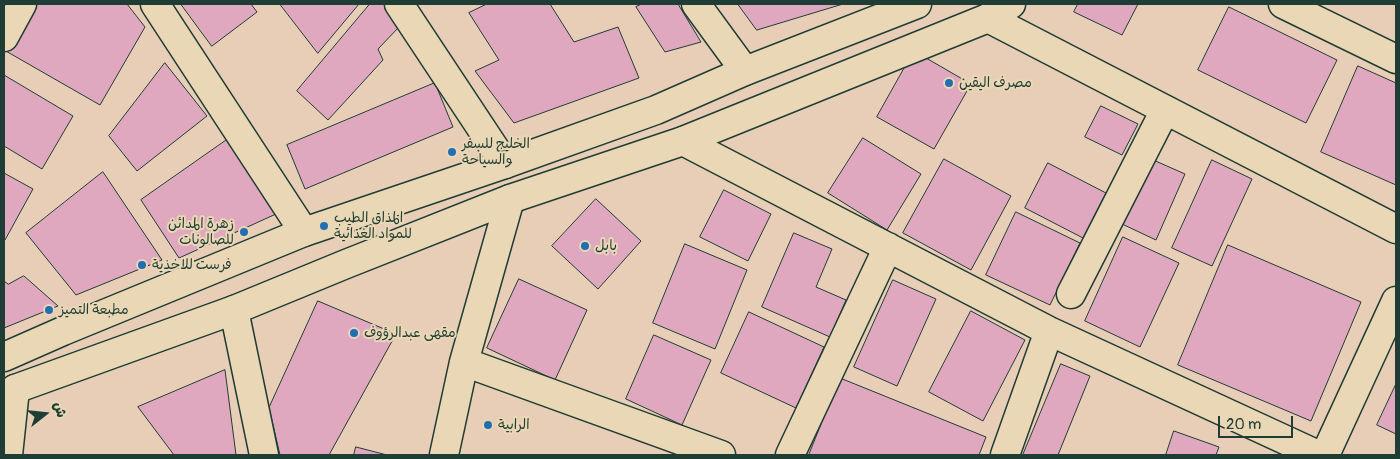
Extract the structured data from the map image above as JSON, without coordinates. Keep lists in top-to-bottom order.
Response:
{
  "places": [
    "مصرف اليقين",
    "الخليج للسفر والسياحة",
    "المذاق الطيب للمواد الغذائية",
    "زهرة المدائن للصالونات",
    "بابل",
    "فرست للاخذية",
    "مطبعة التميز",
    "مقهى عبدالرؤوف",
    "الرابية"
  ],
  "scale_bar": "20 m",
  "north": "right"
}
